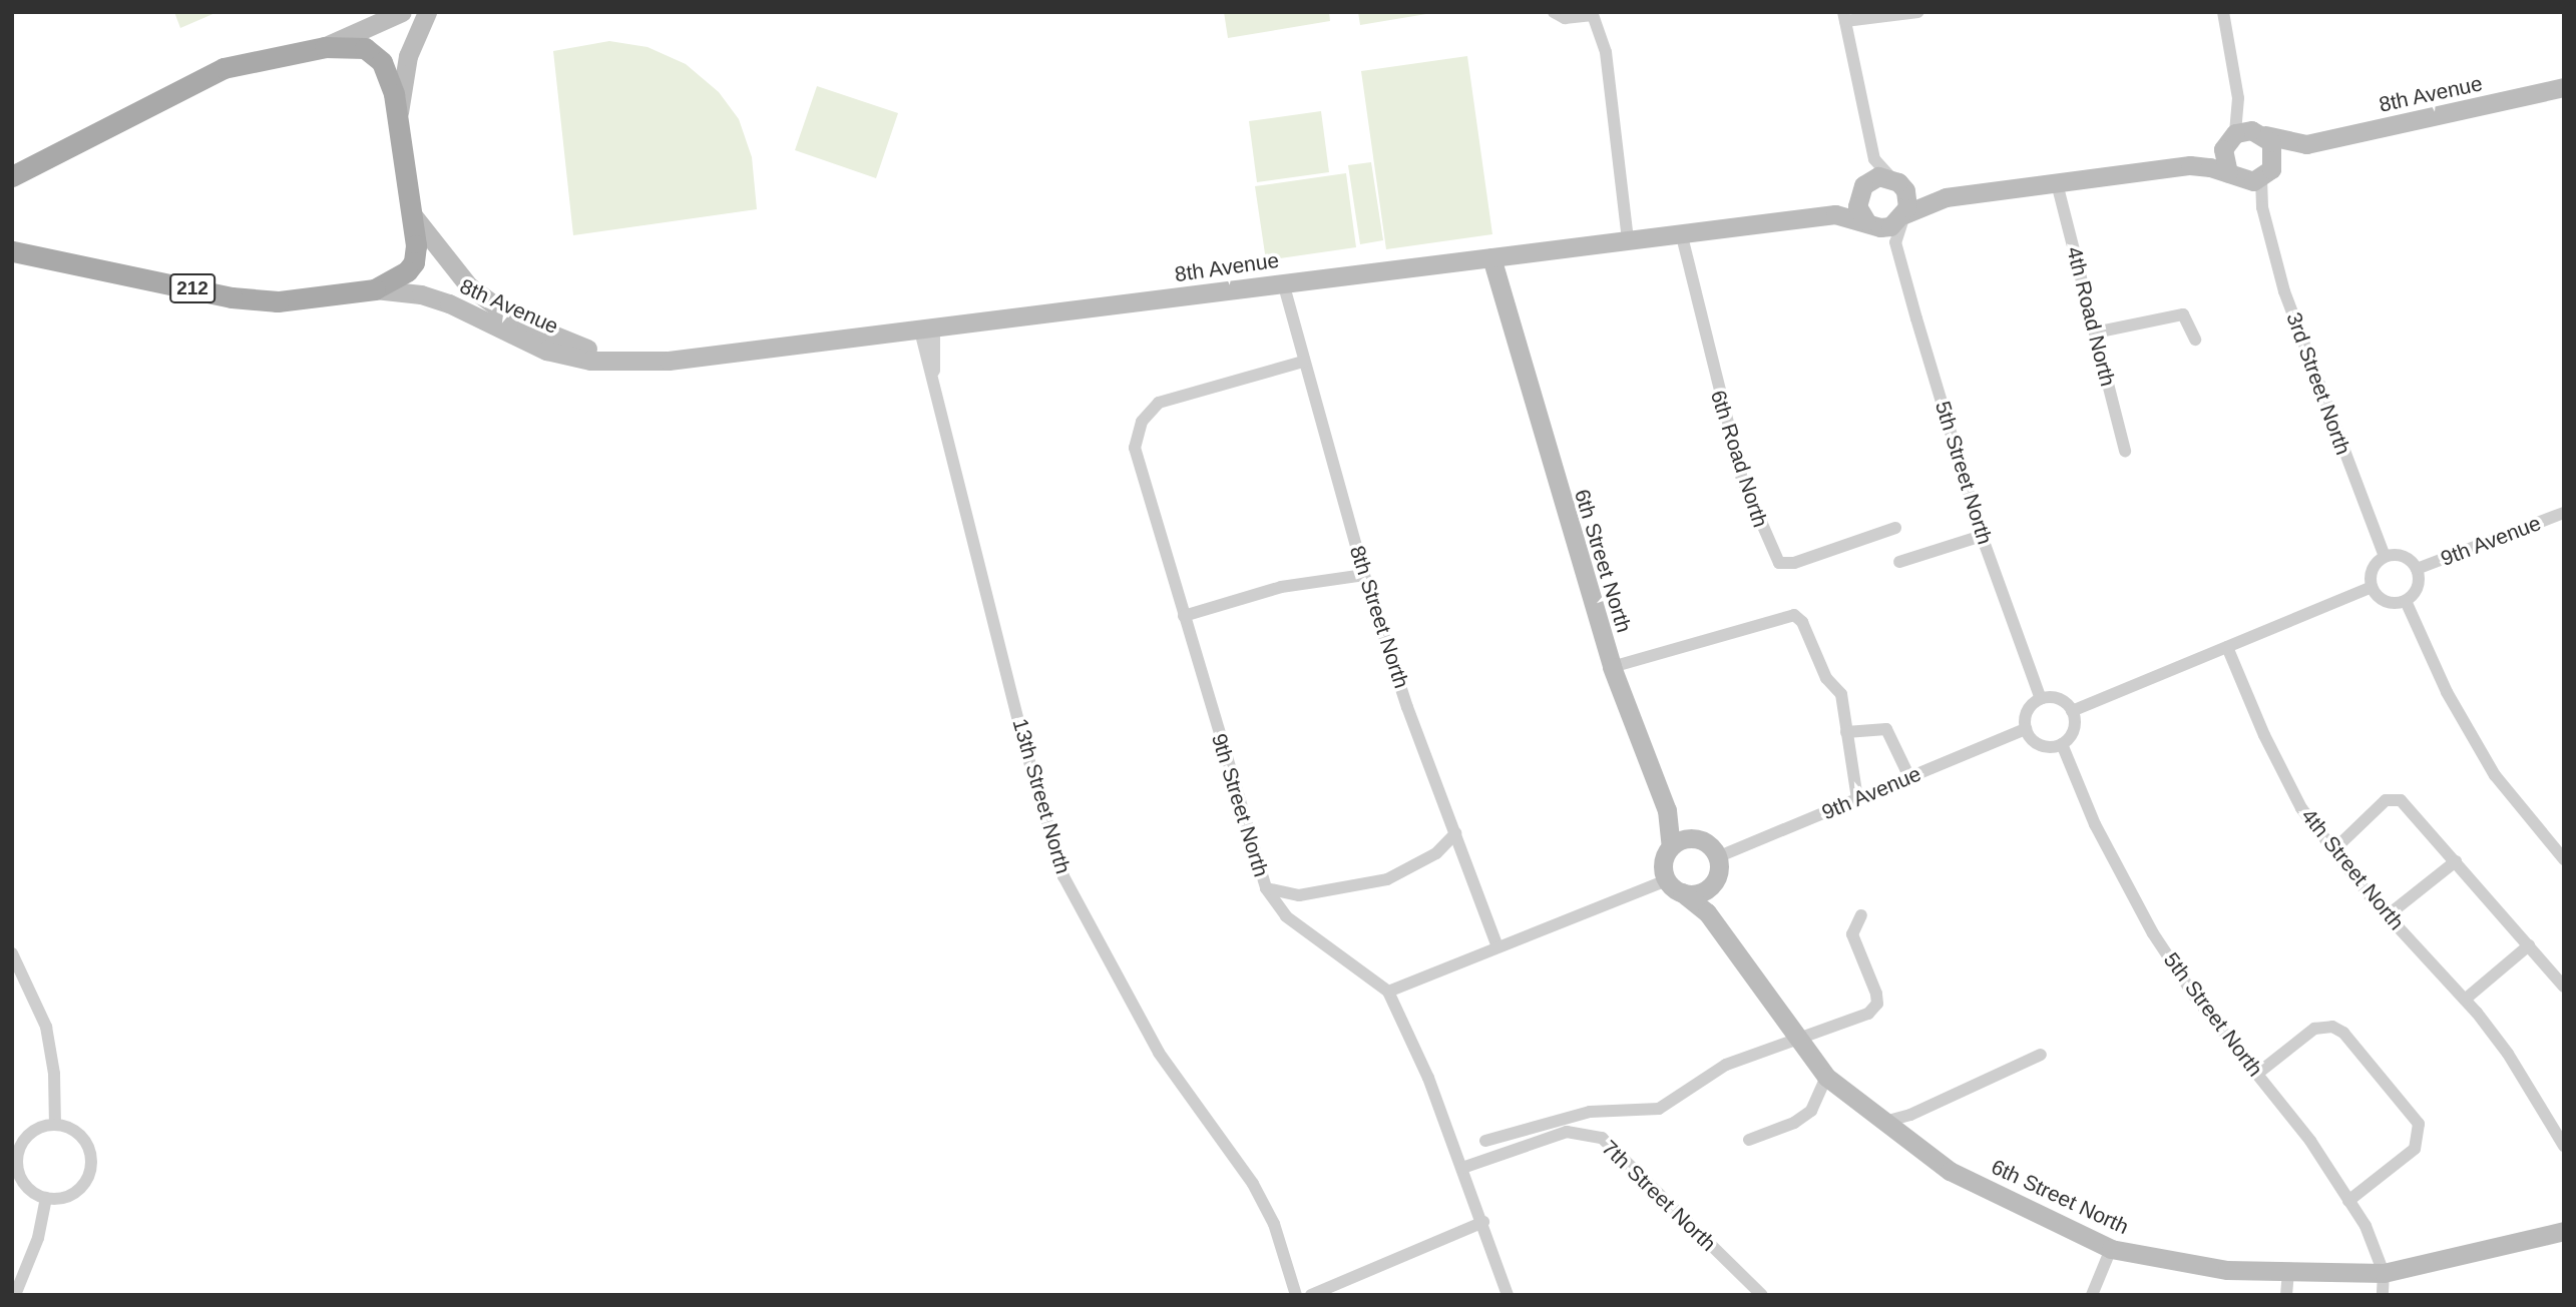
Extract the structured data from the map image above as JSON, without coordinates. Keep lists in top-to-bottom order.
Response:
{
  "streets": {
    "main road": ["8th Avenue", "212", "6th Street North"],
    "street": [
      "4th Road North",
      "3rd Street North",
      "6th Road North",
      "5th Street North",
      "9th Avenue",
      "8th Street North",
      "13th Street North",
      "9th Street North",
      "4th Street North",
      "7th Street North"
    ]
  },
  "crossings": [
    ["8th Avenue", "212"],
    ["8th Avenue", "3rd Street North"],
    ["8th Avenue", "6th Road North"],
    ["8th Avenue", "6th Street North"],
    ["8th Avenue", "8th Street North"],
    ["8th Avenue", "13th Street North"],
    ["3rd Street North", "9th Avenue"],
    ["5th Street North", "9th Avenue"],
    ["5th Street North", "6th Street North"],
    ["9th Avenue", "6th Street North"],
    ["8th Street North", "9th Street North"],
    ["9th Street North", "7th Street North"]
  ]
}
